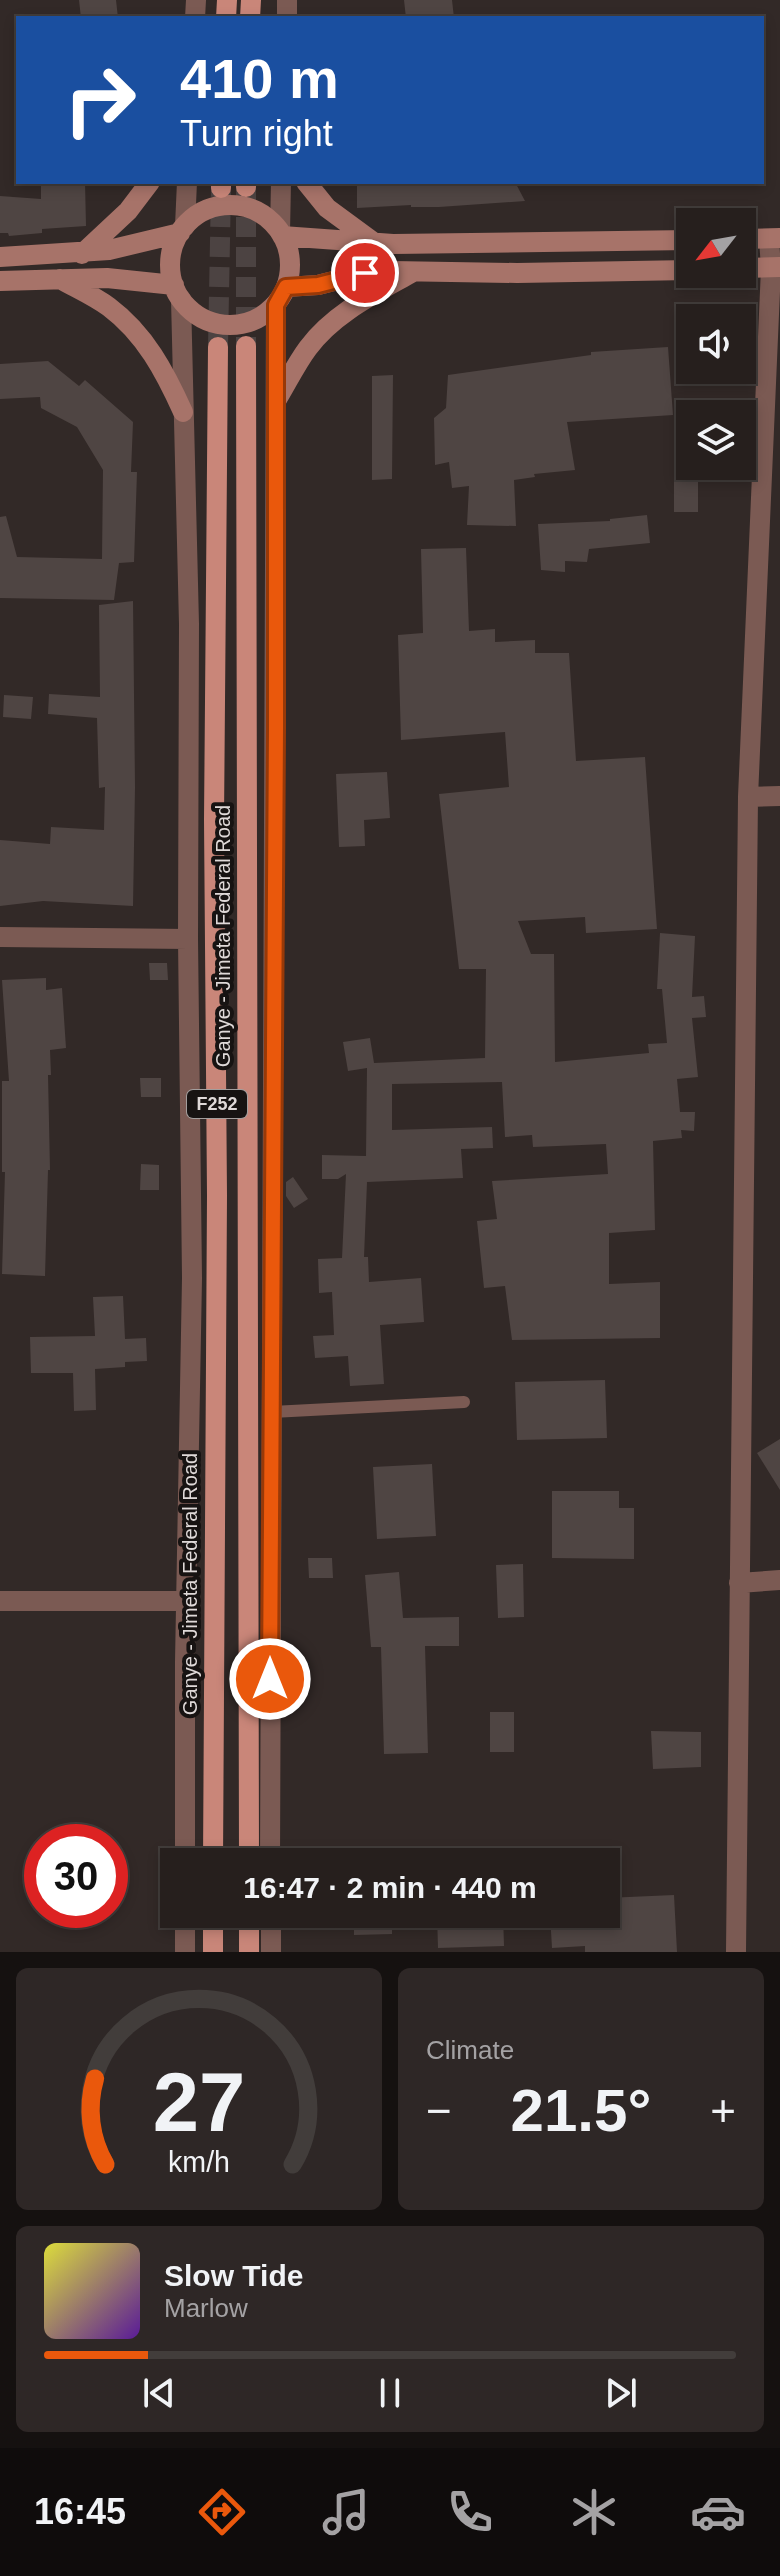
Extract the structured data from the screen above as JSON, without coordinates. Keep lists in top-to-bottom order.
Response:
{
  "streets": {
    "main road": ["Ganye - Jimeta Federal Road", "F252"]
  },
  "north": "bottom left",
  "page": {
    "turn": ["410 m", "Turn right"],
    "limit": "30",
    "trip": "16:47 · 2 min · 440 m",
    "tile": "Climate",
    "heat": ["−", "21.5°", "+"],
    "song": ["Slow Tide", "Marlow"],
    "tabs": "16:45",
    "gauge": ["27", "km/h"]
  }
}
